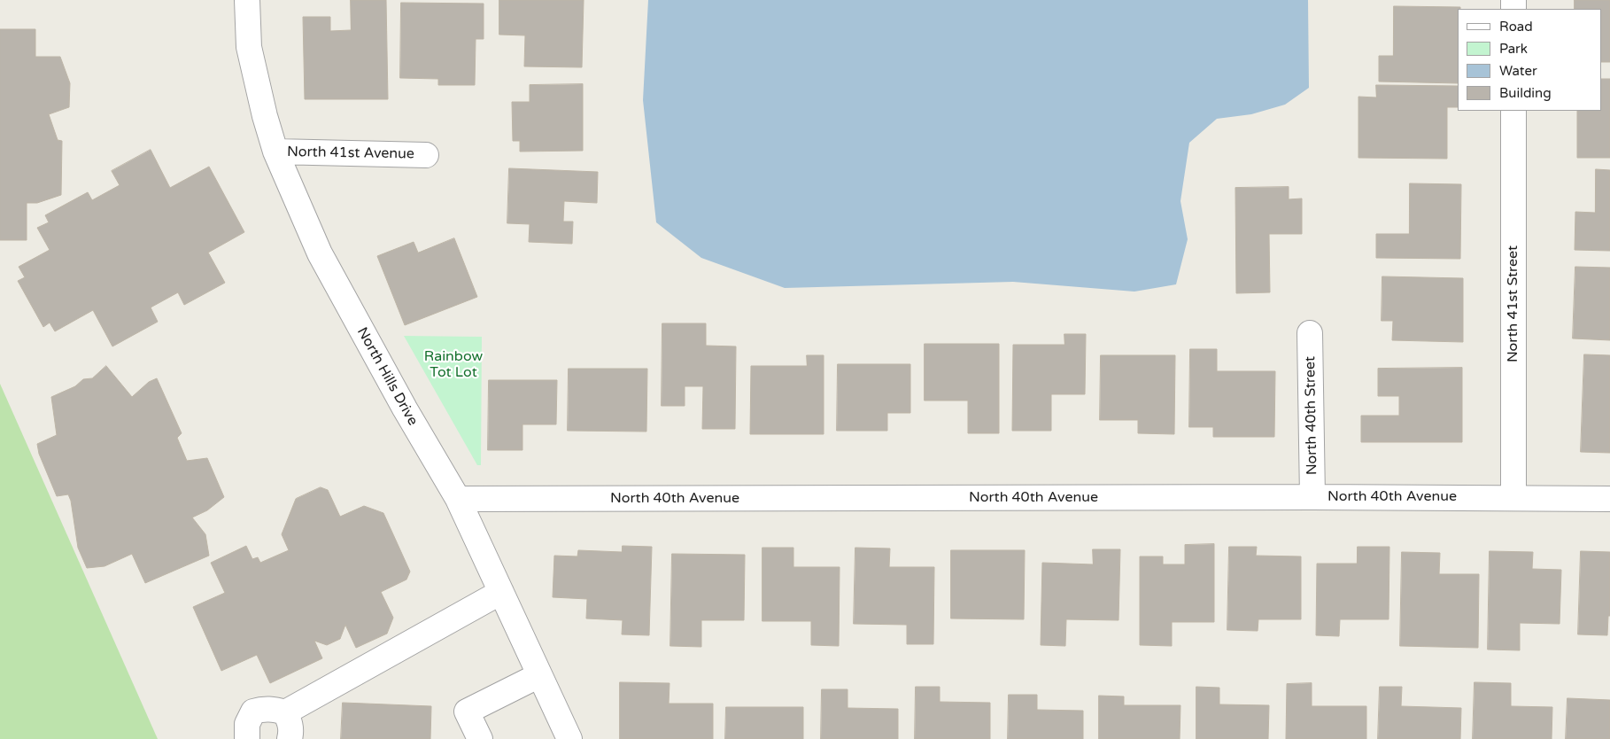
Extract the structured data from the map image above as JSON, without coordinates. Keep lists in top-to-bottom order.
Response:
{
  "streets": {
    "street": [
      "North 41st Avenue",
      "North 41st Street",
      "North Hills Drive",
      "North 40th Street",
      "North 40th Avenue"
    ]
  },
  "crossings": [
    ["North 41st Avenue", "North Hills Drive"],
    ["North 41st Street", "North 40th Avenue"],
    ["North Hills Drive", "North 40th Avenue"],
    ["North 40th Street", "North 40th Avenue"]
  ],
  "parks": ["Rainbow Tot Lot"],
  "legend": [
    "Road",
    "Park",
    "Water",
    "Building"
  ]
}
